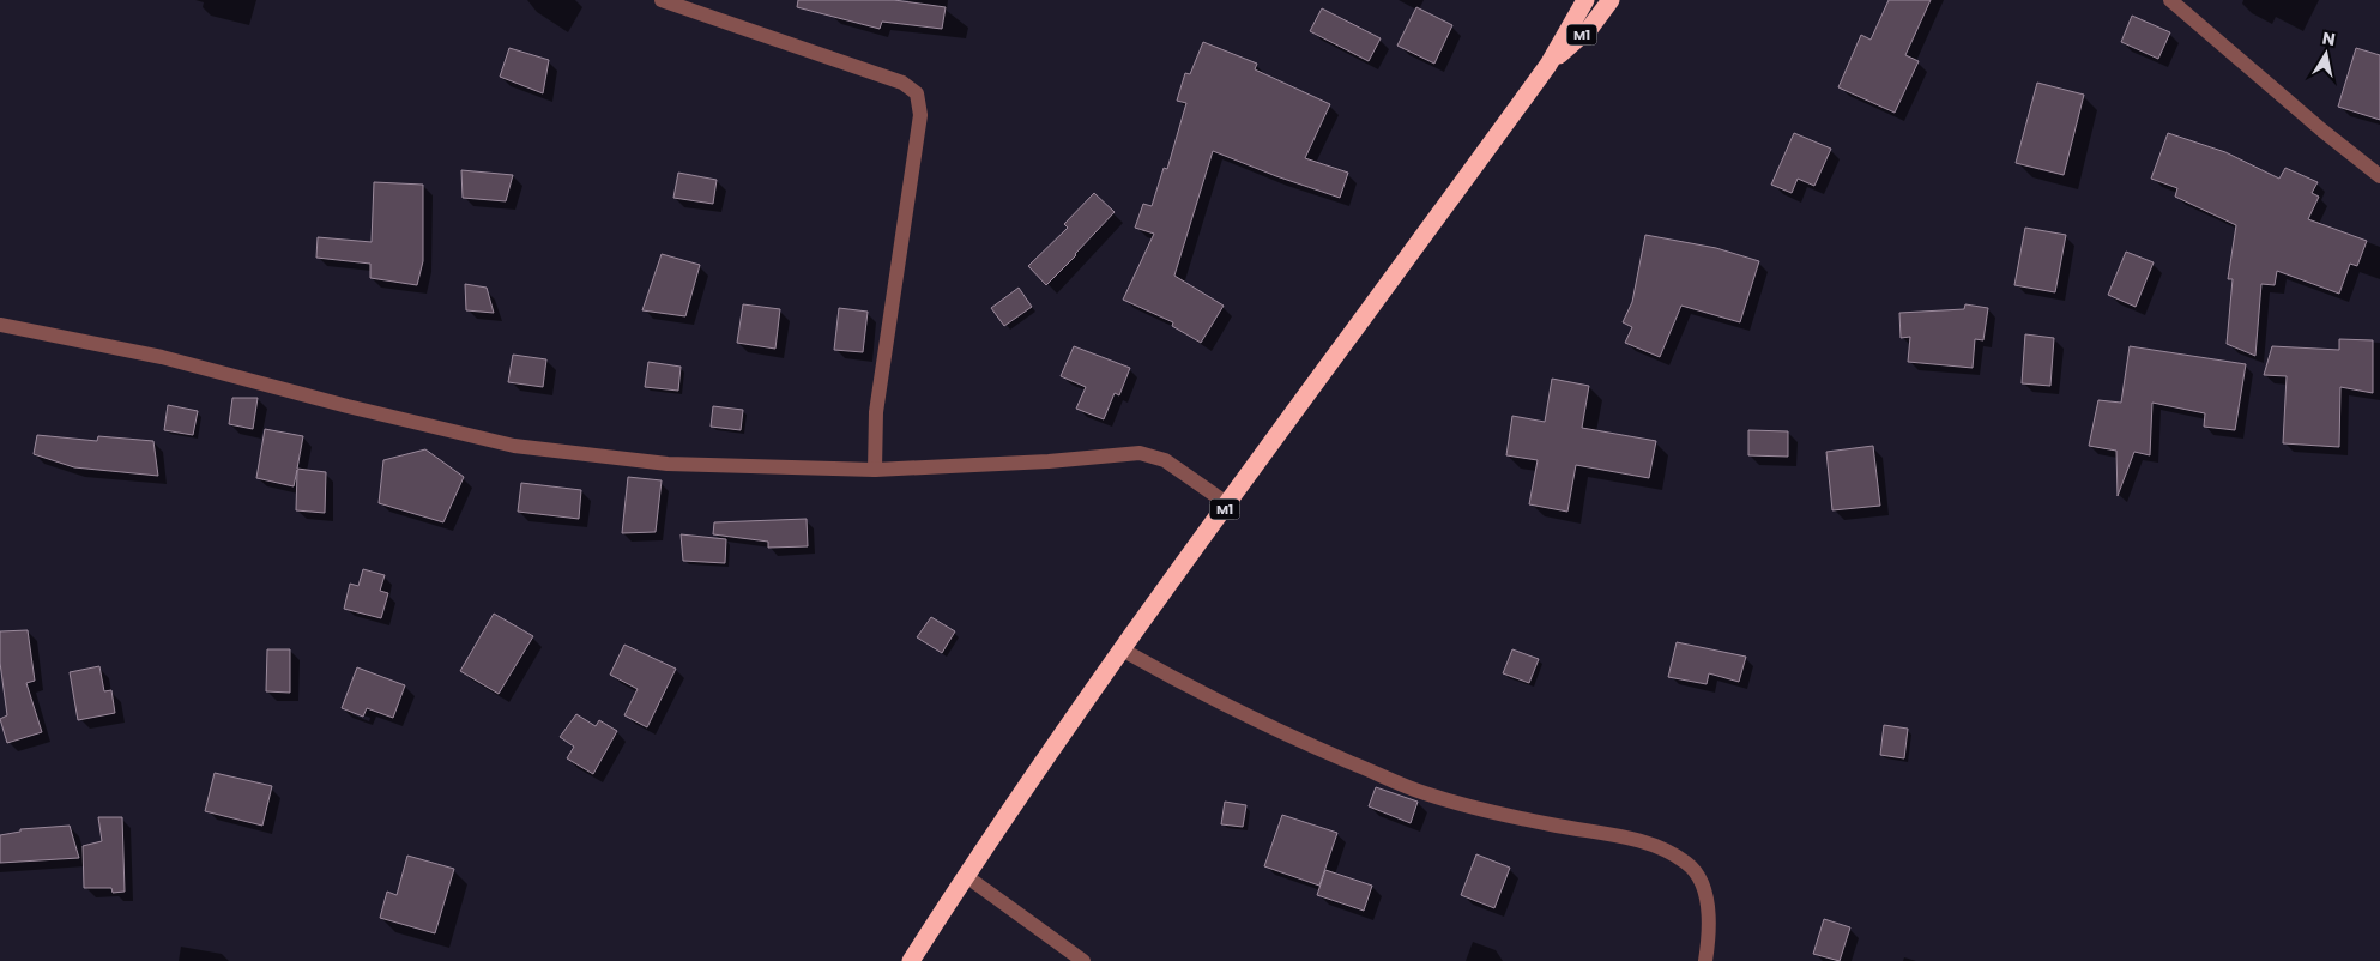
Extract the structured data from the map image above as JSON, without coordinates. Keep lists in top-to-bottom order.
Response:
{
  "streets": {
    "highway": ["M1"]
  },
  "north": "top"
}
